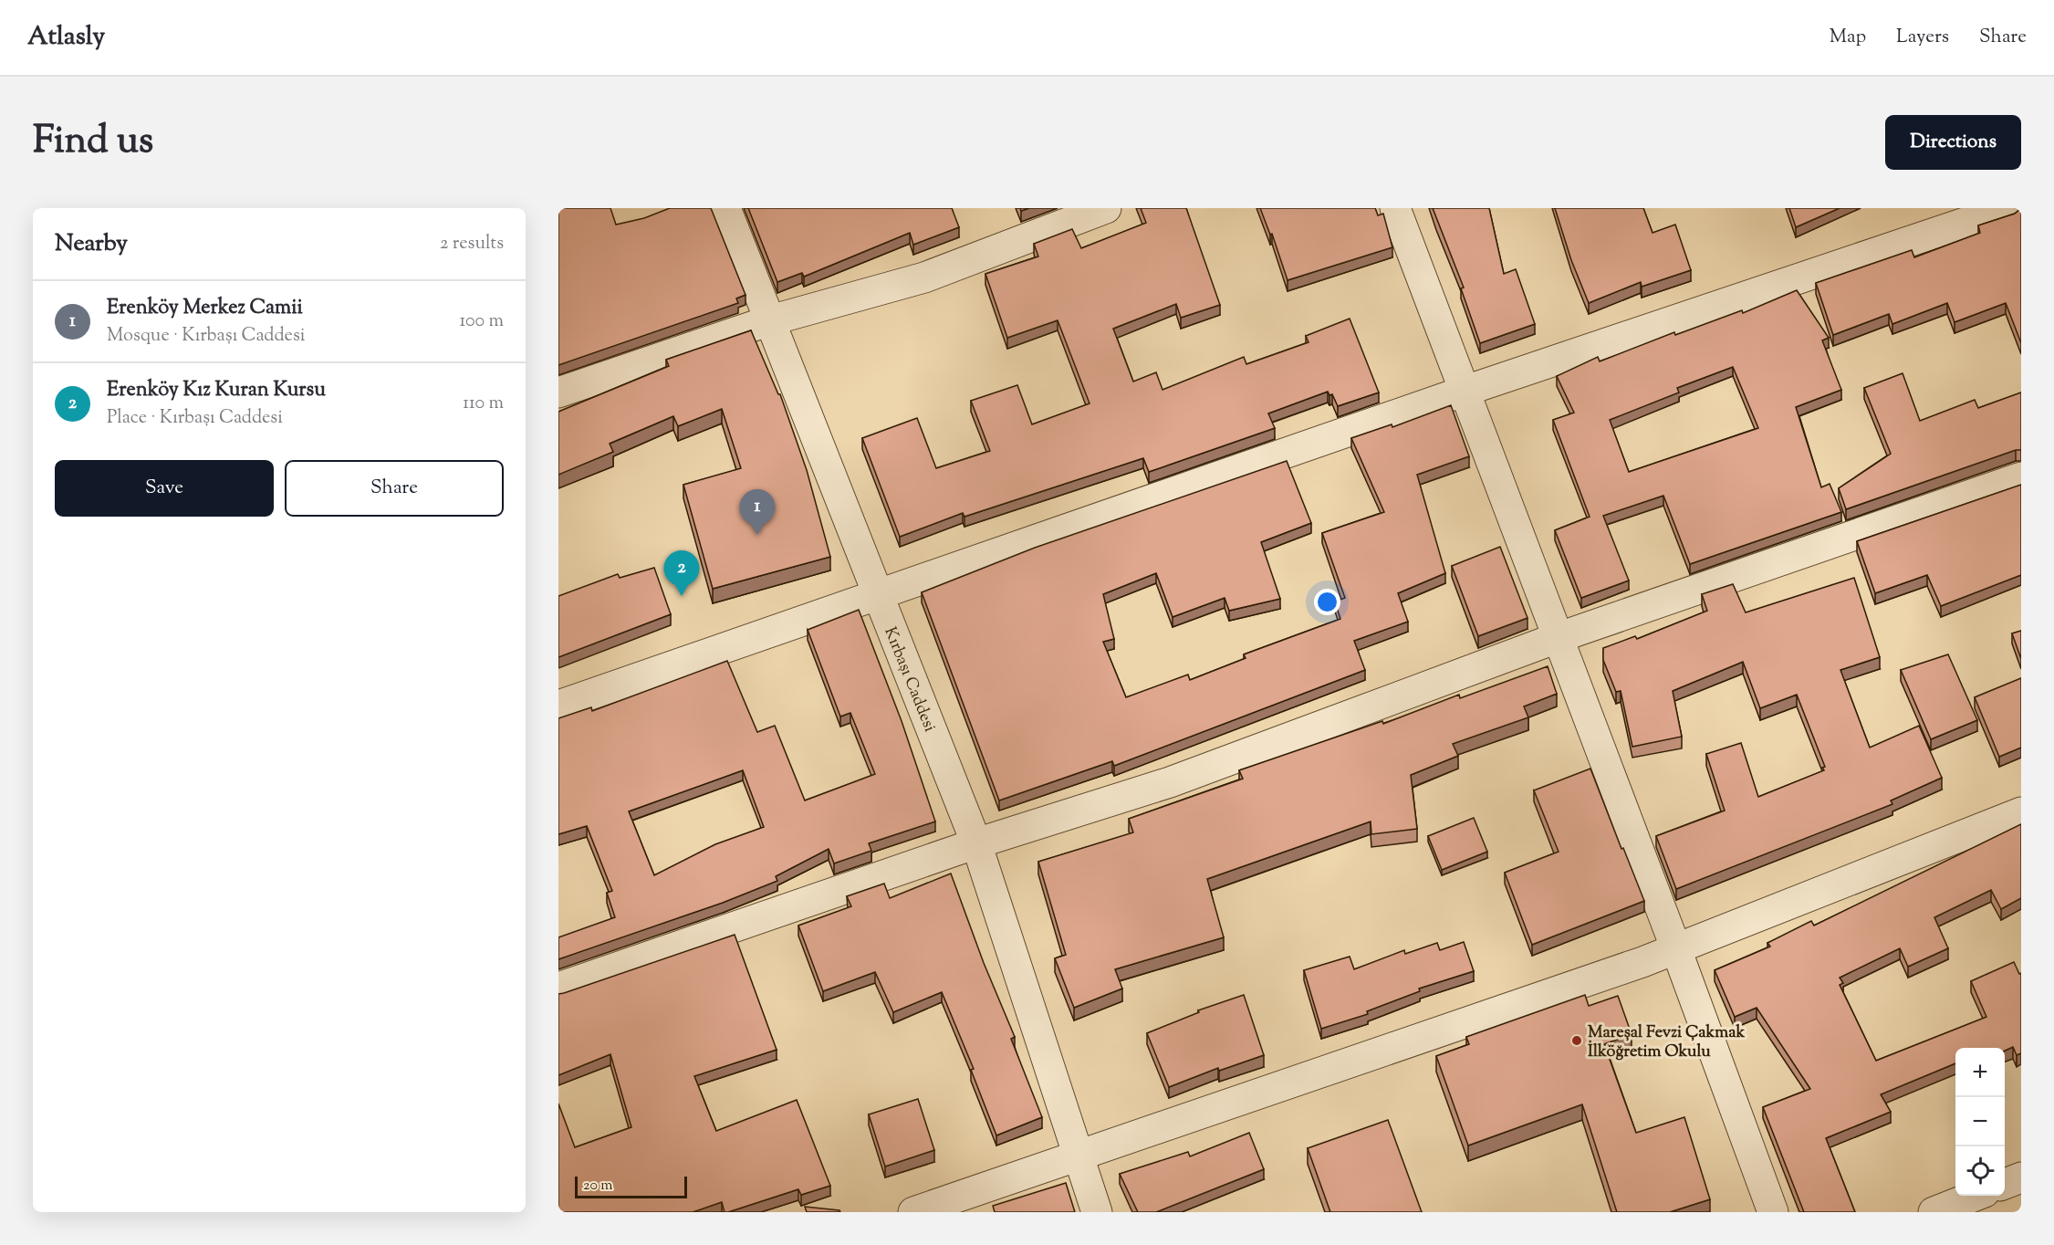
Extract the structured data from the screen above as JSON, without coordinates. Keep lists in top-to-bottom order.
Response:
{
  "streets": {
    "street": ["Kırbaşı Caddesi"]
  },
  "places": ["Mareşal Fevzi Çakmak İlköğretim Okulu"],
  "scale_bar": "20 m",
  "page": {
    "header": "Atlasly",
    "nav": ["Map", "Layers", "Share"],
    "title": "Find us",
    "buttons": [
      "Directions",
      ["Save", "Share"]
    ],
    "heading": ["Nearby", "2 results"],
    "list": [
      {
        "mark": "1",
        "name": "Erenköy Merkez Camii",
        "note": "Mosque · Kırbaşı Caddesi",
        "value": "100 m"
      },
      {
        "mark": "2",
        "name": "Erenköy Kız Kuran Kursu",
        "note": "Place · Kırbaşı Caddesi",
        "value": "110 m"
      }
    ],
    "pins": ["1", "2"],
    "map_buttons": ["+", "−"],
    "scale": "20 m"
  }
}
